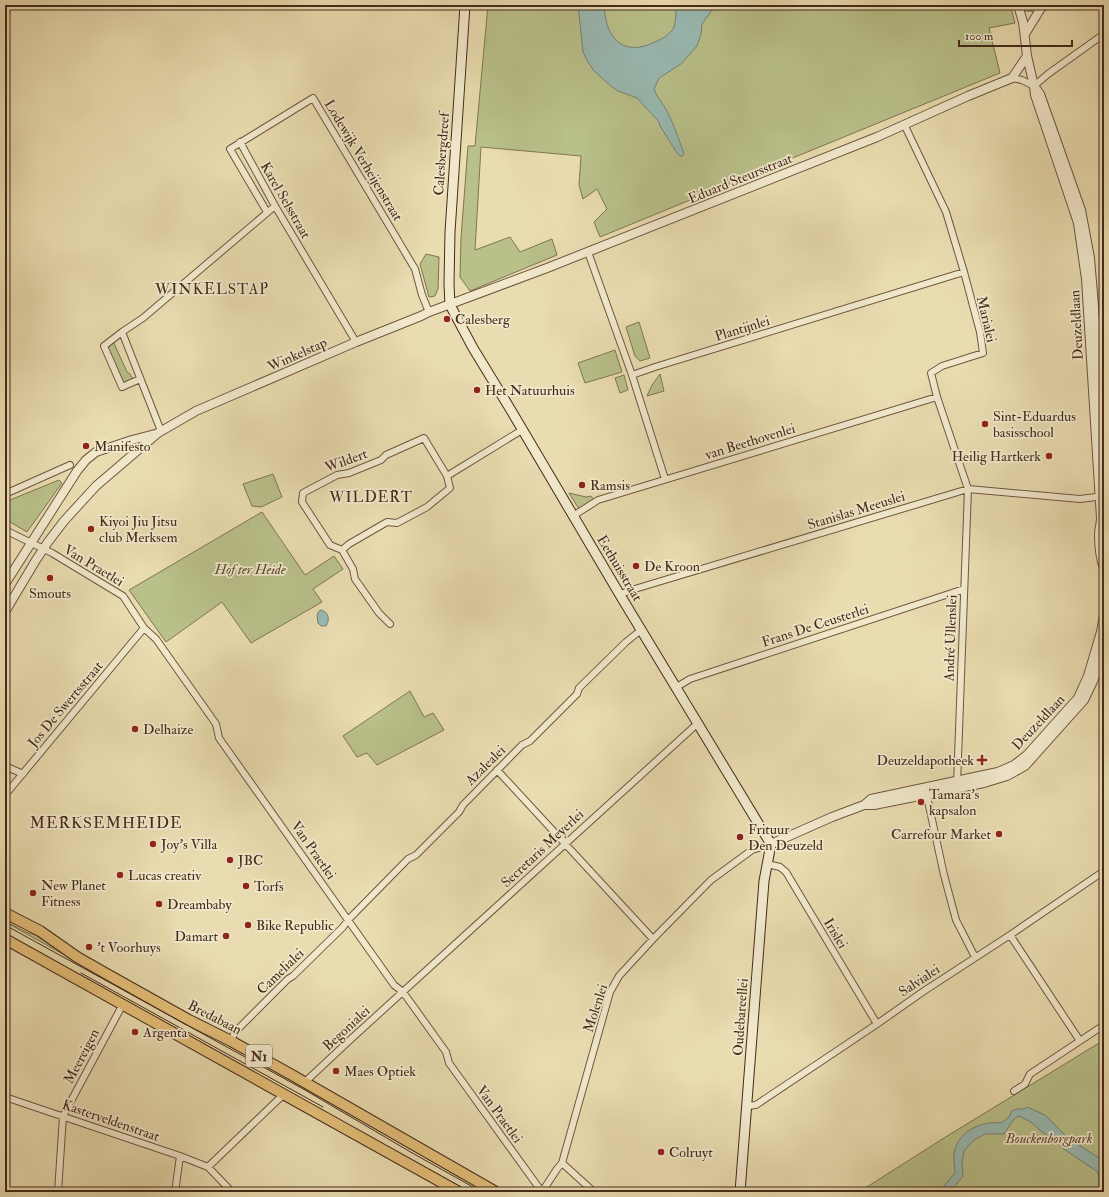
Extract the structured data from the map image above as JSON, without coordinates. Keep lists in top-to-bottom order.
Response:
{
  "streets": {
    "main road": [
      "Calesbergdreef",
      "Eethuisstraat",
      "Bredabaan",
      "Oudebareellei",
      "N1"
    ],
    "street": [
      "Lodewijk Verheijenstraat",
      "Eduard Steursstraat",
      "Karel Selsstraat",
      "Marialei",
      "Deuzeldlaan",
      "Plantijnlei",
      "Winkelstap",
      "van Beethovenlei",
      "Wildert",
      "Stanislas Meeuslei",
      "Van Praetlei",
      "Frans De Ceusterlei",
      "André Ullenslei",
      "Jos De Swertsstraat",
      "Azalealei",
      "Secretaris Meyerlei",
      "Irislei",
      "Camelialei",
      "Salvialei",
      "Molenlei",
      "Begonialei",
      "Meereigen",
      "Kasterveldenstraat"
    ]
  },
  "crossings": [
    ["Calesbergdreef", "Eduard Steursstraat"],
    ["Calesbergdreef", "Winkelstap"],
    ["Calesbergdreef", "Eethuisstraat"],
    ["Lodewijk Verheijenstraat", "Karel Selsstraat"],
    ["Lodewijk Verheijenstraat", "Winkelstap"],
    ["Eduard Steursstraat", "Marialei"],
    ["Eduard Steursstraat", "Winkelstap"],
    ["Eduard Steursstraat", "Eethuisstraat"],
    ["Karel Selsstraat", "Winkelstap"],
    ["Marialei", "Plantijnlei"],
    ["Marialei", "van Beethovenlei"],
    ["Marialei", "Stanislas Meeuslei"],
    ["Marialei", "André Ullenslei"],
    ["Deuzeldlaan", "Stanislas Meeuslei"],
    ["Deuzeldlaan", "Eethuisstraat"],
    ["Deuzeldlaan", "André Ullenslei"],
    ["Deuzeldlaan", "Molenlei"],
    ["Deuzeldlaan", "Oudebareellei"],
    ["Winkelstap", "Van Praetlei"],
    ["Winkelstap", "Eethuisstraat"],
    ["van Beethovenlei", "Eethuisstraat"],
    ["Stanislas Meeuslei", "Eethuisstraat"],
    ["Stanislas Meeuslei", "André Ullenslei"],
    ["Van Praetlei", "Jos De Swertsstraat"],
    ["Van Praetlei", "Azalealei"],
    ["Van Praetlei", "Secretaris Meyerlei"],
    ["Van Praetlei", "Camelialei"],
    ["Van Praetlei", "Molenlei"],
    ["Van Praetlei", "Begonialei"],
    ["Eethuisstraat", "Frans De Ceusterlei"],
    ["Eethuisstraat", "Azalealei"],
    ["Eethuisstraat", "Secretaris Meyerlei"],
    ["Eethuisstraat", "Molenlei"],
    ["Eethuisstraat", "Oudebareellei"],
    ["Frans De Ceusterlei", "André Ullenslei"],
    ["Azalealei", "Camelialei"],
    ["Secretaris Meyerlei", "Begonialei"],
    ["Irislei", "Salvialei"],
    ["Irislei", "Oudebareellei"],
    ["Camelialei", "Bredabaan"],
    ["Salvialei", "Oudebareellei"],
    ["Molenlei", "Oudebareellei"],
    ["Bredabaan", "Begonialei"],
    ["Meereigen", "N1"],
    ["Meereigen", "Kasterveldenstraat"]
  ],
  "districts": ["WINKELSTAP", "WILDERT", "MERKSEMHEIDE"],
  "parks": ["Hof ter Heide", "Bouckenborgpark"],
  "places": {
    "other": [
      "Calesberg",
      "Het Natuurhuis",
      "Sint-Eduardus basisschool",
      "Manifesto",
      "Heilig Hartkerk",
      "Ramsis",
      "Kiyoi Jiu Jitsu club Merksem",
      "De Kroon",
      "Smouts",
      "Delhaize",
      "Tamara's kapsalon",
      "Carrefour Market",
      "Frituur Den Deuzeld",
      "Joy's Villa",
      "JBC",
      "Lucas creativ",
      "Torfs",
      "New Planet Fitness",
      "Dreambaby",
      "Bike Republic",
      "Damart",
      "'t Voorhuys",
      "Argenta",
      "Maes Optiek",
      "Colruyt"
    ],
    "health": ["Deuzeldapotheek"]
  },
  "scale_bar": "100 m"
}
